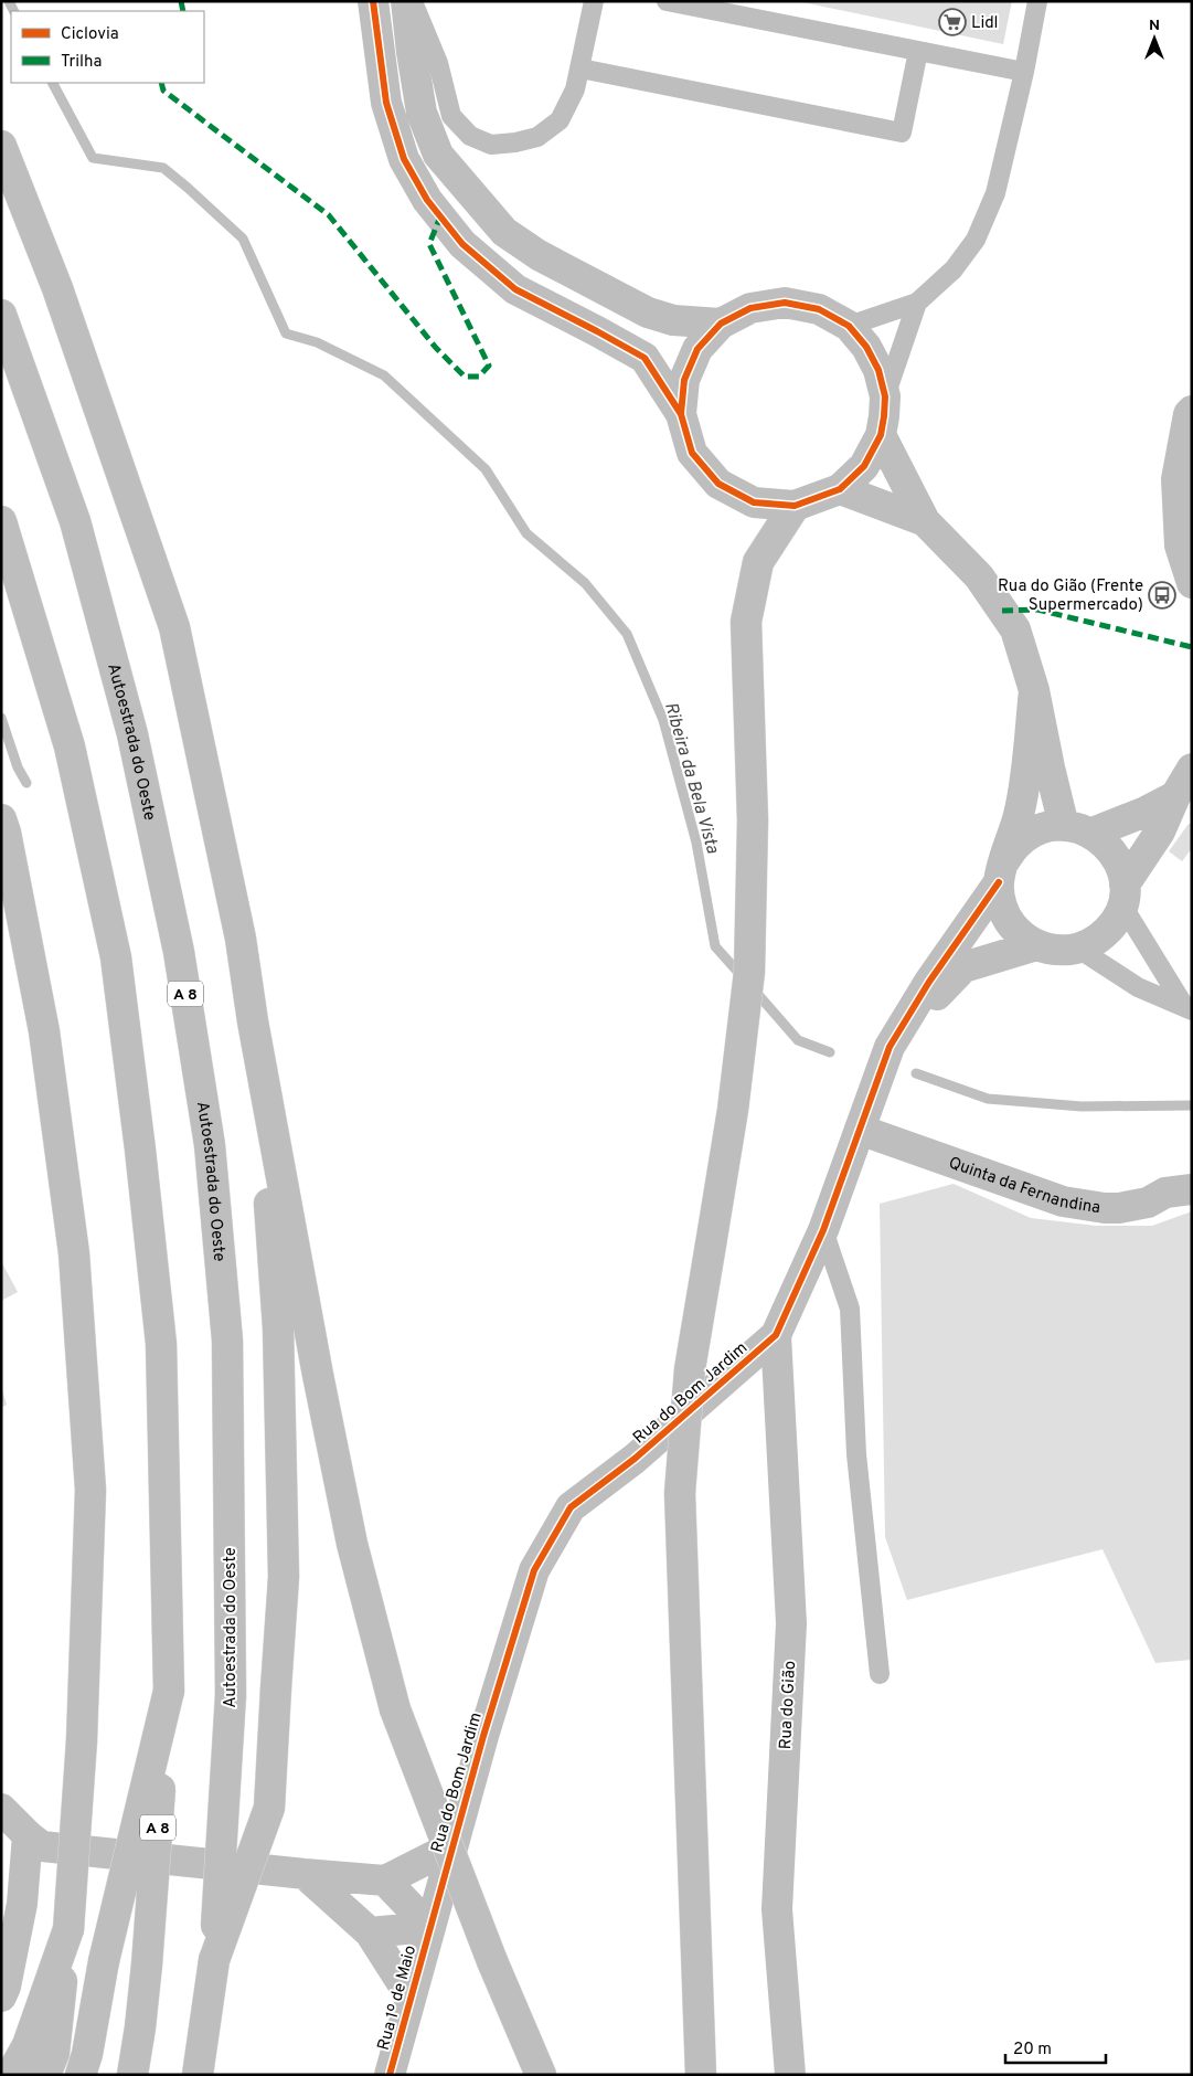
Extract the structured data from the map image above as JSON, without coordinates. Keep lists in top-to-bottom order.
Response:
{
  "streets": {
    "main road": [
      "Autoestrada do Oeste",
      "A 8",
      "Quinta da Fernandina",
      "Rua do Bom Jardim",
      "Rua do Gião",
      "Rua 1º de Maio"
    ]
  },
  "crossings": [
    ["Quinta da Fernandina", "Rua do Bom Jardim"],
    ["Rua do Bom Jardim", "Rua do Gião"],
    ["Rua do Bom Jardim", "Rua 1º de Maio"]
  ],
  "water": ["Ribeira da Bela Vista"],
  "places": {
    "supermarket": ["Lidl"],
    "bus stop": ["Rua do Gião (Frente Supermercado)"]
  },
  "legend": ["Ciclovia", "Trilha"],
  "scale_bar": "20 m",
  "north": "top"
}
